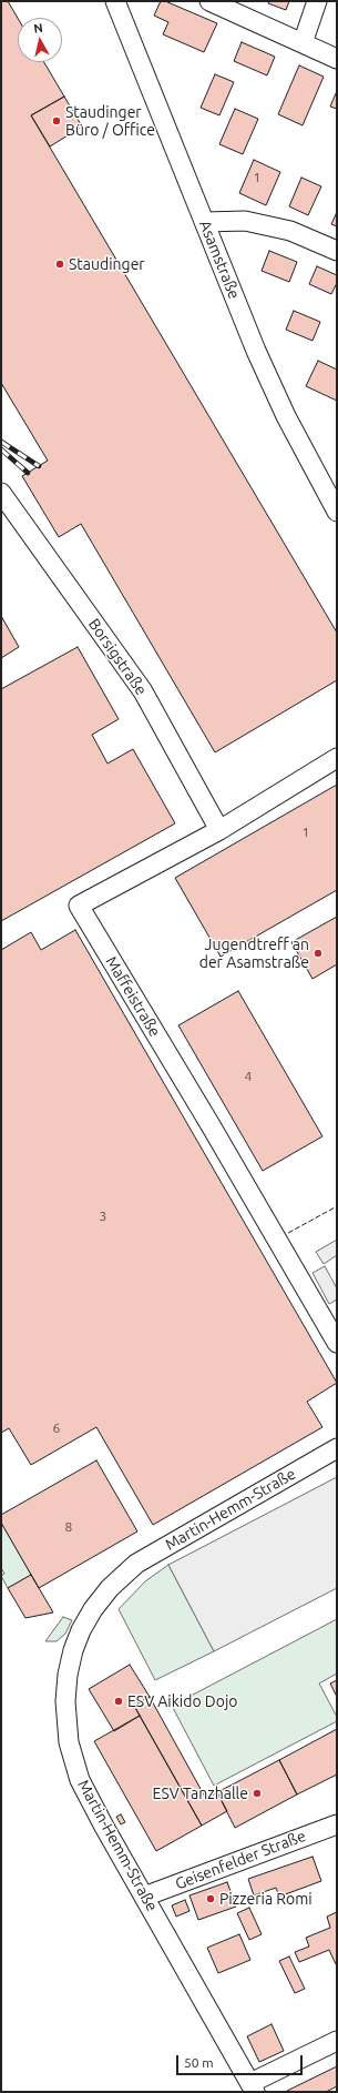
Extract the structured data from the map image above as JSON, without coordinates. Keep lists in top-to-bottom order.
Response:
{
  "streets": {
    "street": [
      "Asamstraße",
      "Borsigstraße",
      "Maffeistraße",
      "Martin-Hemm-Straße",
      "Geisenfelder Straße"
    ]
  },
  "crossings": [
    ["Borsigstraße", "Maffeistraße"],
    ["Martin-Hemm-Straße", "Geisenfelder Straße"]
  ],
  "places": [
    "Staudinger Büro / Office",
    "Staudinger",
    "Jugendtreff an der Asamstraße",
    "ESV Aikido Dojo",
    "ESV Tanzhalle",
    "Pizzeria Romi"
  ],
  "house_numbers": [
    "1",
    "1",
    "4",
    "3",
    "6",
    "8"
  ],
  "scale_bar": "50 m",
  "north": "top"
}
